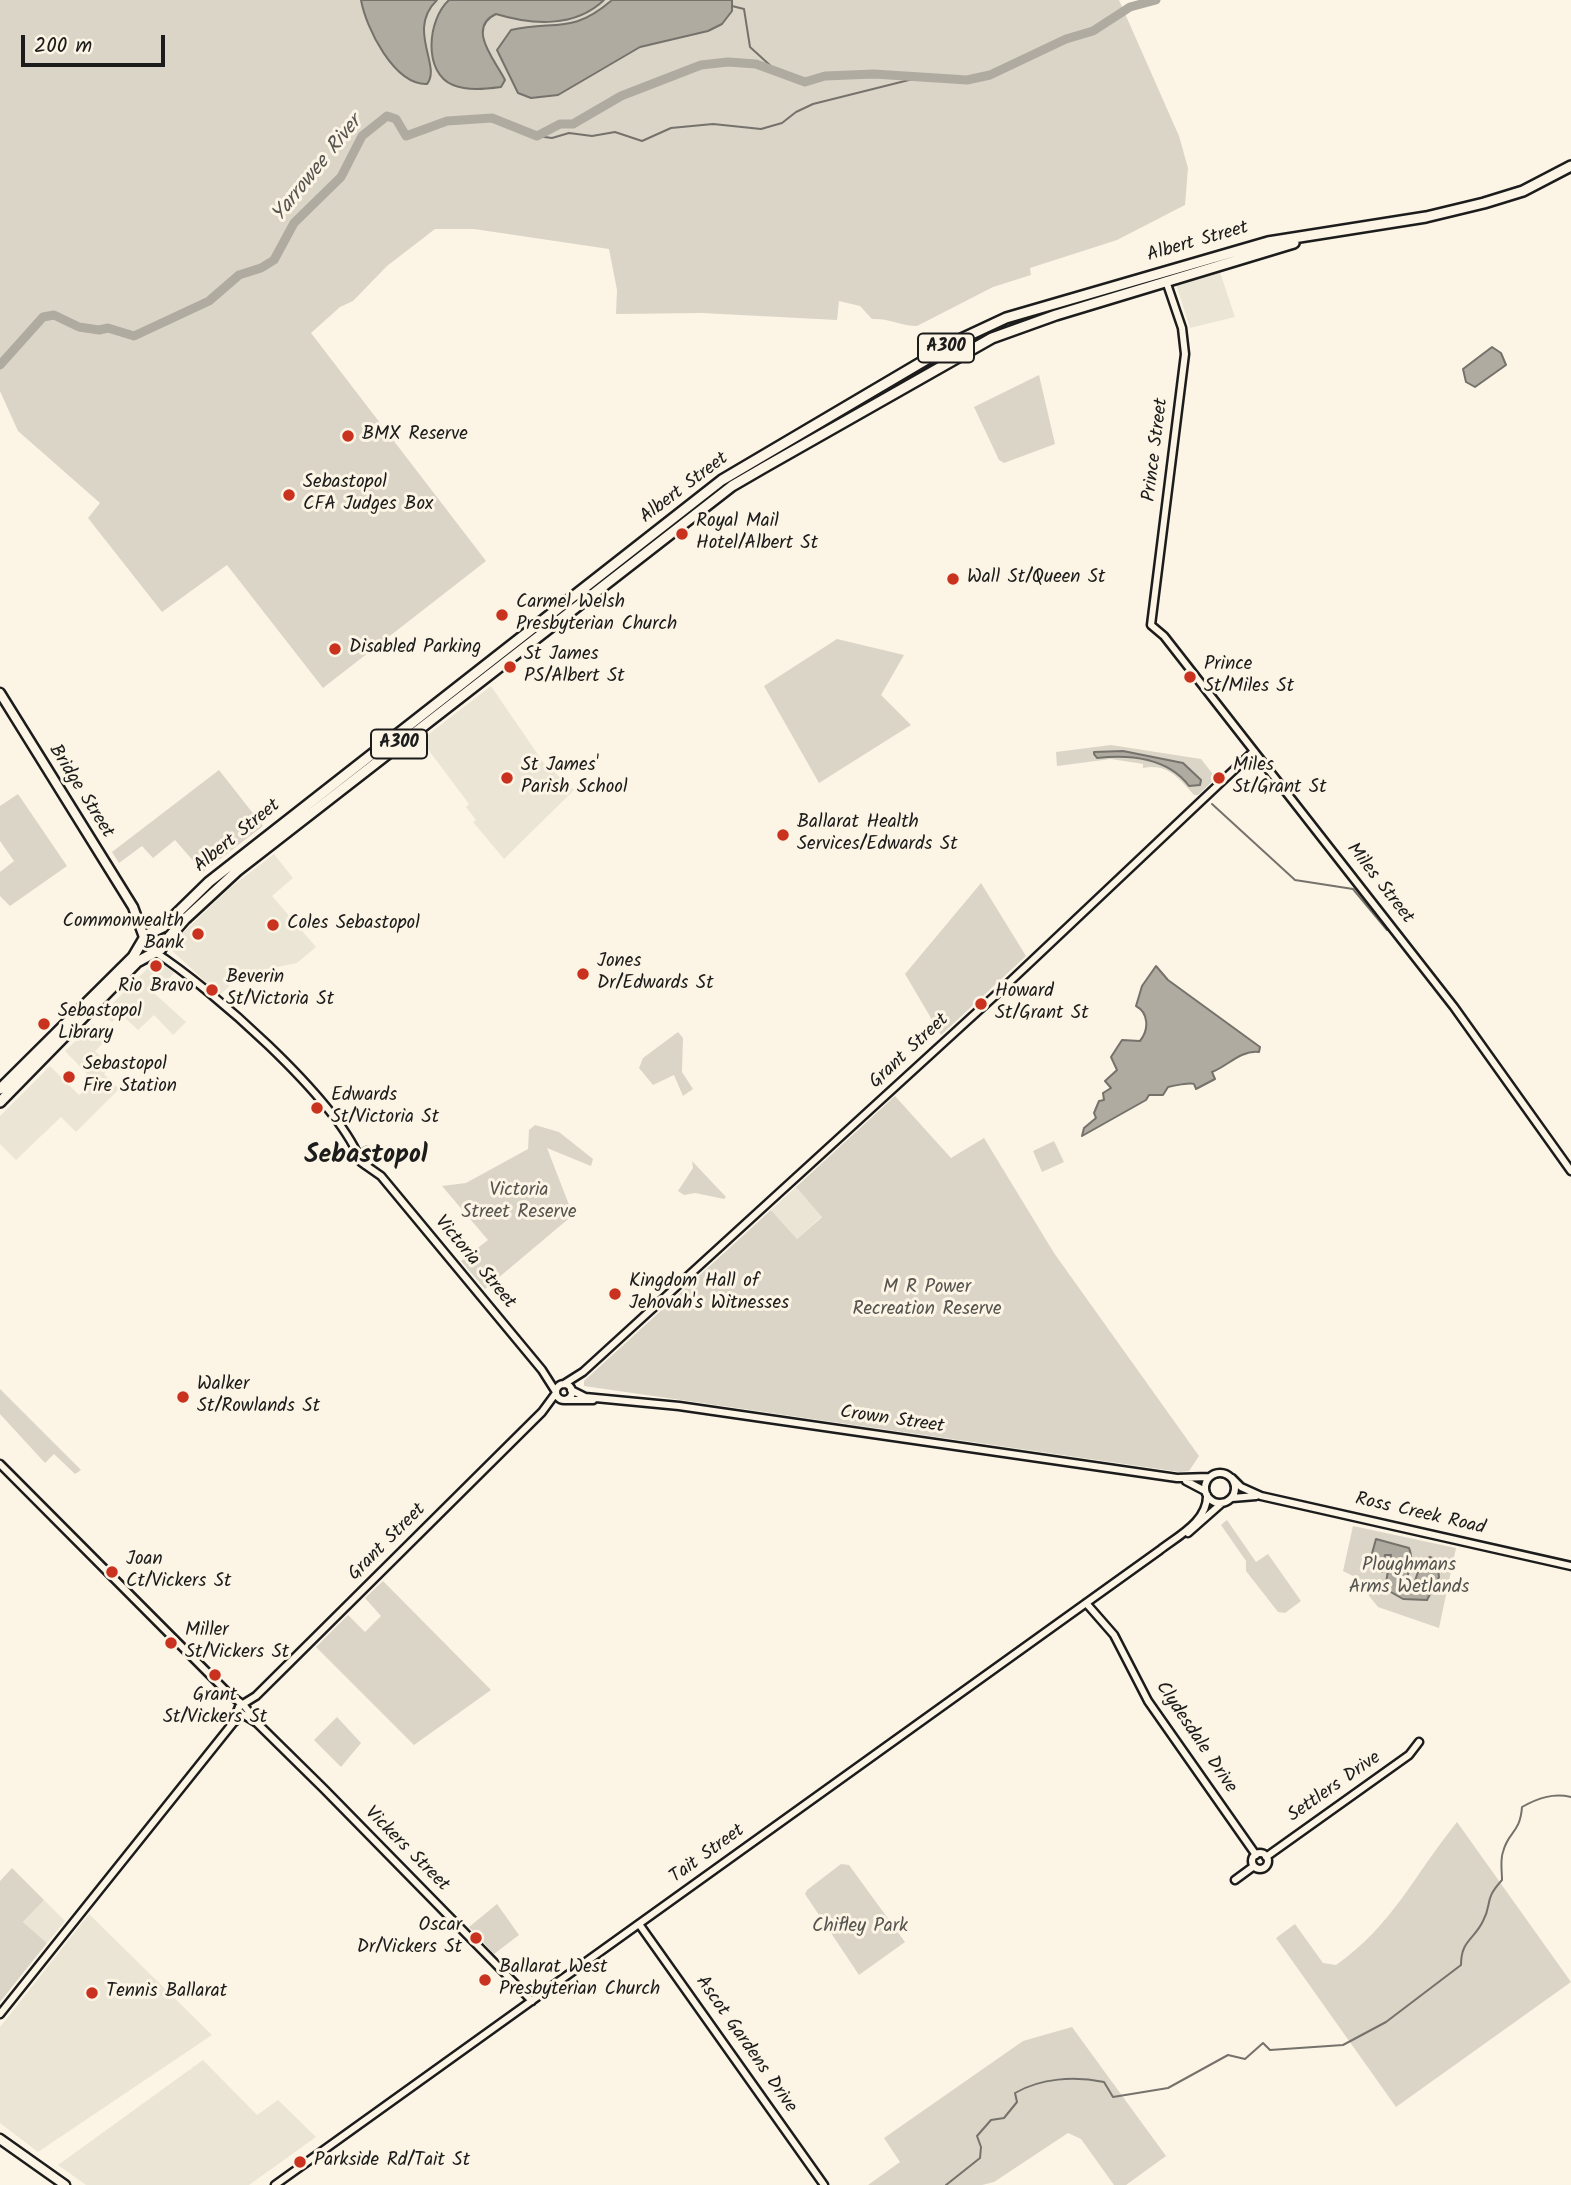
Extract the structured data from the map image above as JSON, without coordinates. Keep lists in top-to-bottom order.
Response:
{
  "streets": {
    "highway": ["Albert Street", "A300"],
    "main road": ["Bridge Street"],
    "street": [
      "Prince Street",
      "Miles Street",
      "Grant Street",
      "Victoria Street",
      "Crown Street",
      "Ross Creek Road",
      "Clydesdale Drive",
      "Settlers Drive",
      "Vickers Street",
      "Tait Street",
      "Ascot Gardens Drive"
    ]
  },
  "crossings": [
    ["Albert Street", "Prince Street"],
    ["Prince Street", "Miles Street"],
    ["Miles Street", "Grant Street"],
    ["Grant Street", "Victoria Street"],
    ["Grant Street", "Crown Street"],
    ["Grant Street", "Vickers Street"],
    ["Victoria Street", "Crown Street"],
    ["Crown Street", "Tait Street"],
    ["Clydesdale Drive", "Tait Street"],
    ["Vickers Street", "Tait Street"],
    ["Tait Street", "Ascot Gardens Drive"]
  ],
  "districts": ["Sebastopol"],
  "water": ["Yarrowee River"],
  "parks": [
    "Victoria Street Reserve",
    "M R Power Recreation Reserve",
    "Ploughmans Arms Wetlands",
    "Chifley Park"
  ],
  "places": [
    "BMX Reserve",
    "Sebastopol CFA Judges Box",
    "Royal Mail Hotel/Albert St",
    "Wall St/Queen St",
    "Carmel Welsh Presbyterian Church",
    "Disabled Parking",
    "St James PS/Albert St",
    "Prince St/Miles St",
    "St James' Parish School",
    "Miles St/Grant St",
    "Ballarat Health Services/Edwards St",
    "Coles Sebastopol",
    "Commonwealth Bank",
    "Rio Bravo",
    "Jones Dr/Edwards St",
    "Beverin St/Victoria St",
    "Howard St/Grant St",
    "Sebastopol Library",
    "Sebastopol Fire Station",
    "Edwards St/Victoria St",
    "Kingdom Hall of Jehovah's Witnesses",
    "Walker St/Rowlands St",
    "Joan Ct/Vickers St",
    "Miller St/Vickers St",
    "Grant St/Vickers St",
    "Oscar Dr/Vickers St",
    "Ballarat West Presbyterian Church",
    "Tennis Ballarat",
    "Parkside Rd/Tait St"
  ],
  "scale_bar": "200 m"
}
